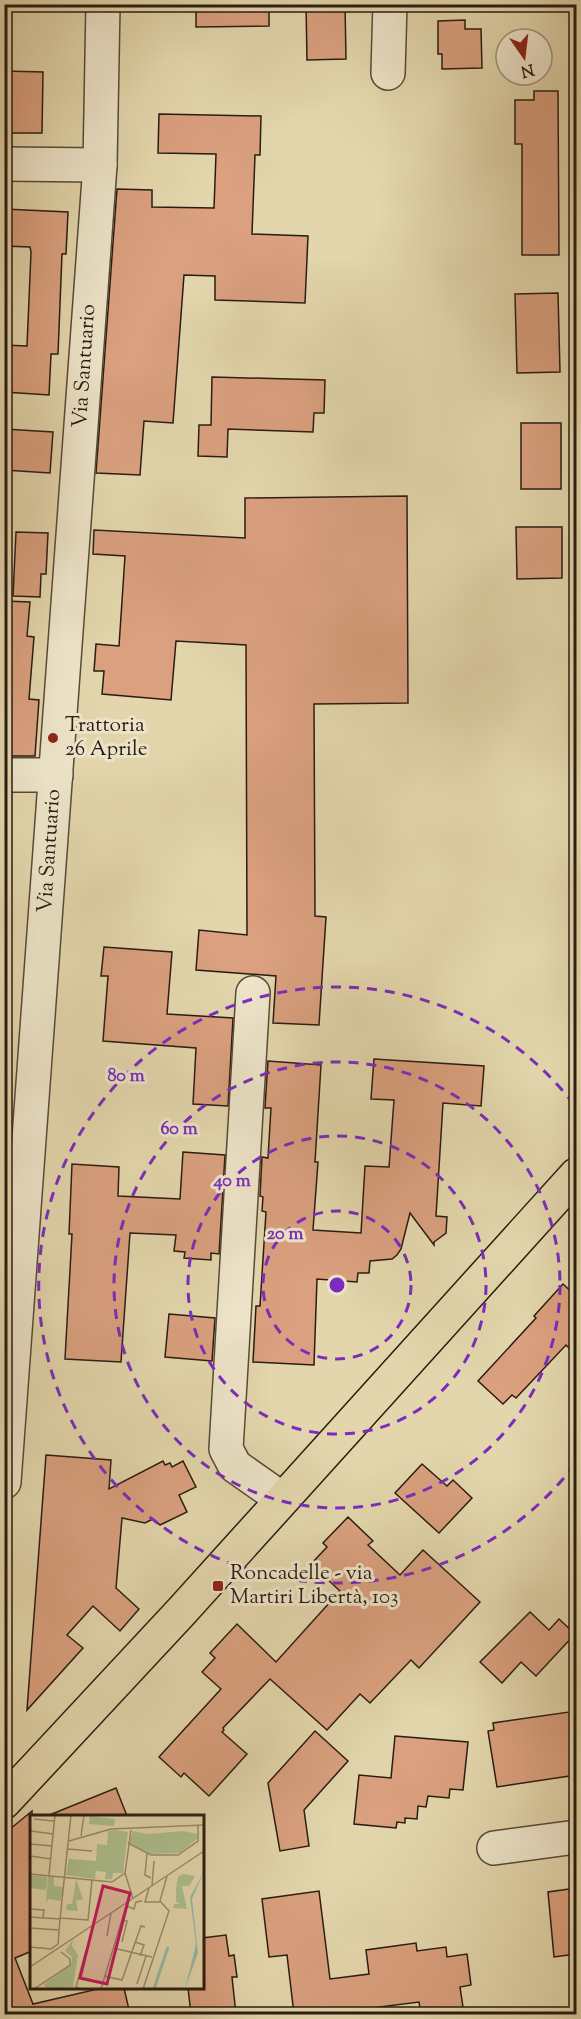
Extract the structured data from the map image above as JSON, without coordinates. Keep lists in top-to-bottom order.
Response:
{
  "streets": {
    "street": ["Via Santuario"]
  },
  "places": {
    "other": ["Trattoria 26 Aprile"],
    "transit": ["Roncadelle - via Martiri Libertà, 103"]
  },
  "north": "bottom",
  "rings": [
    "80 m",
    "60 m",
    "40 m",
    "20 m"
  ]
}
